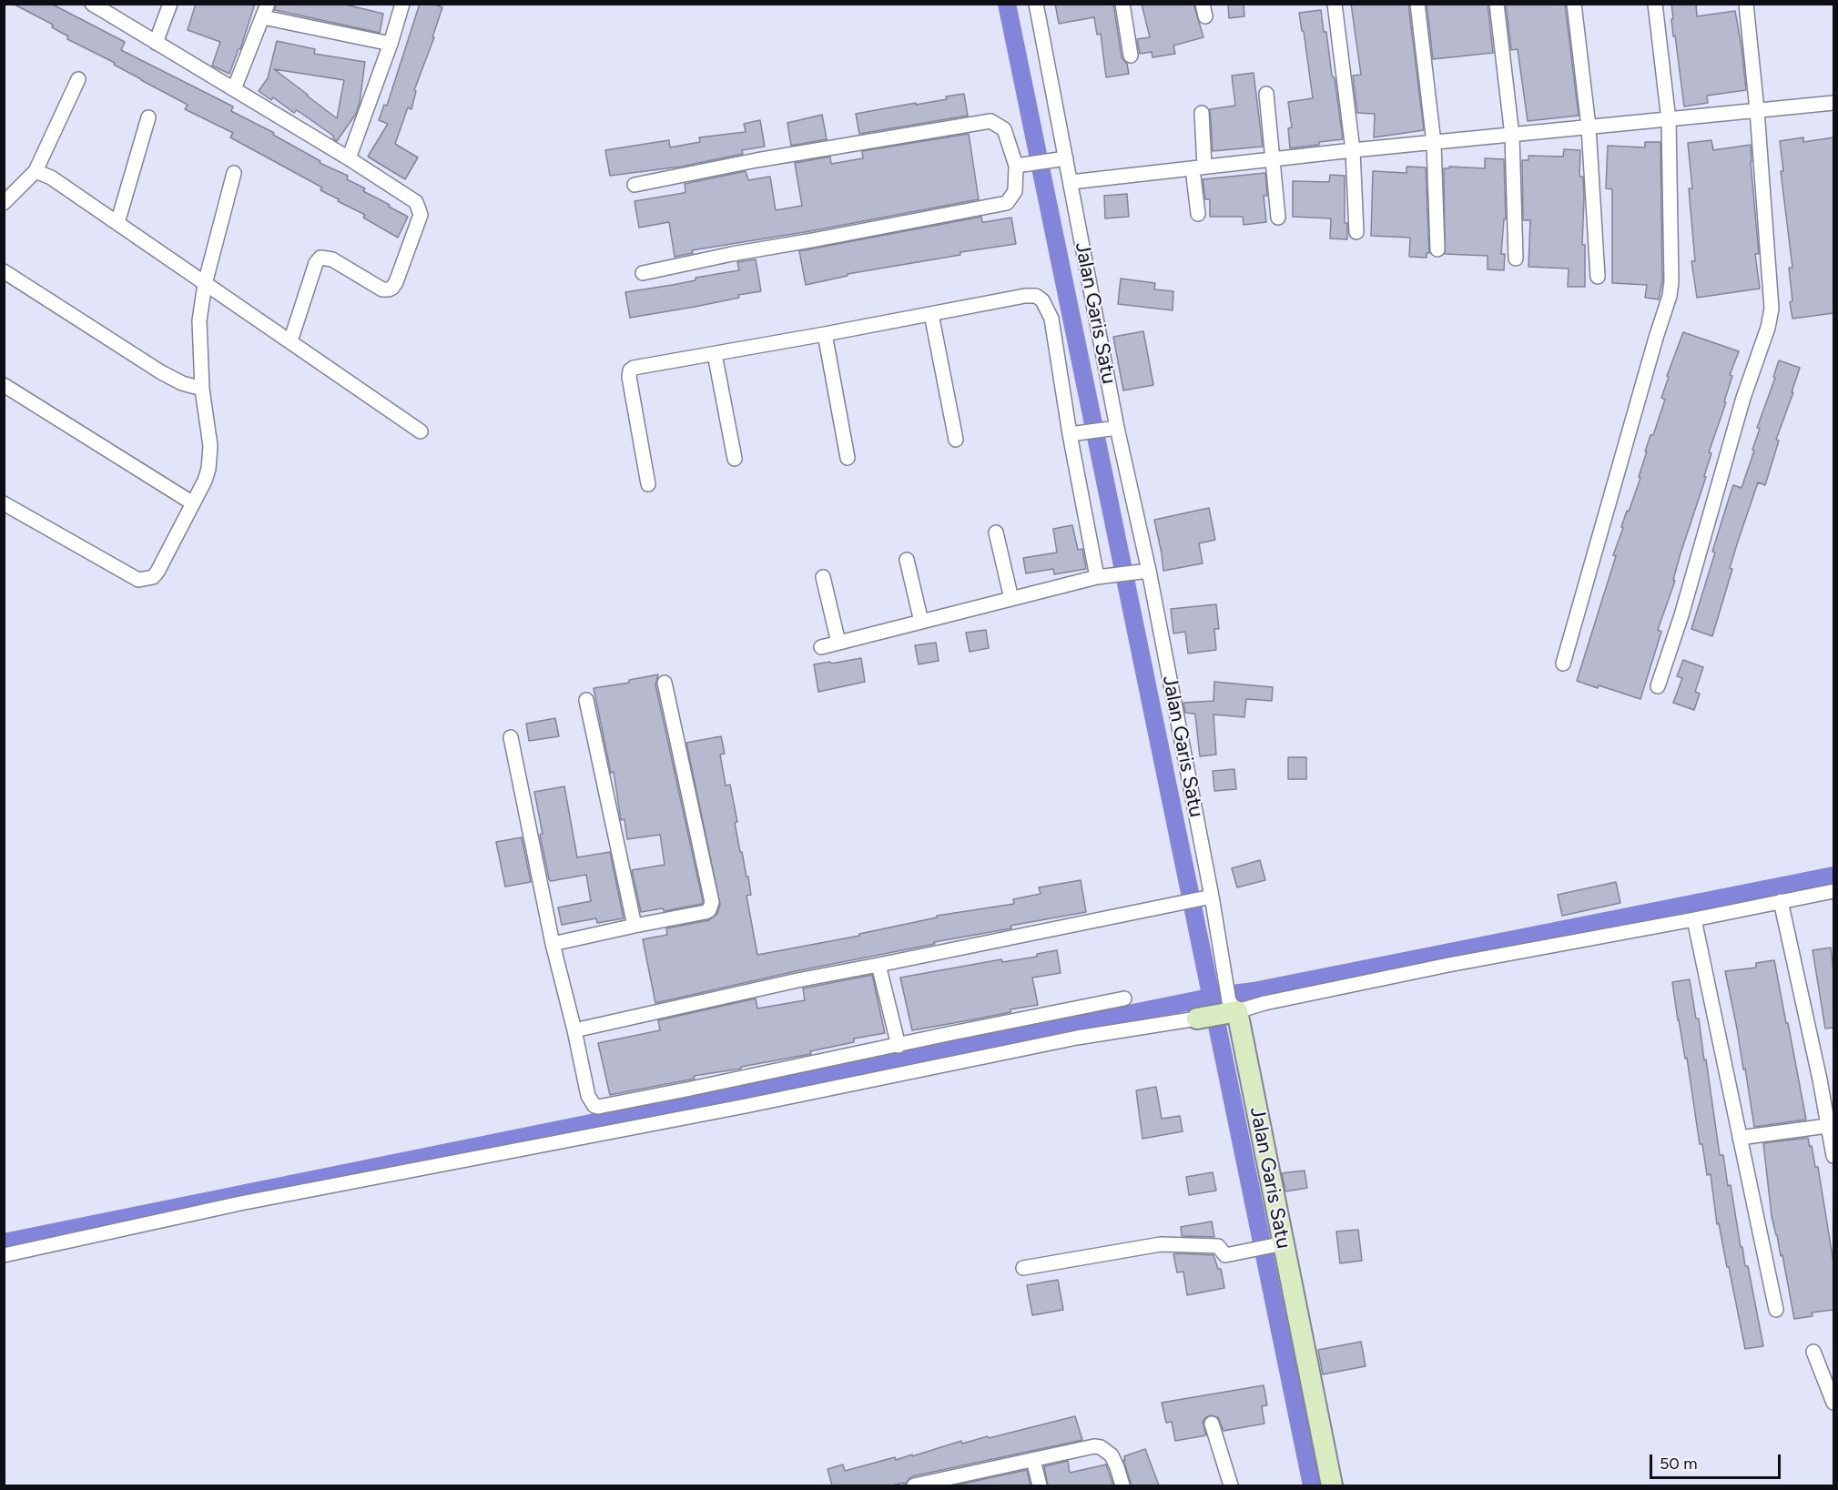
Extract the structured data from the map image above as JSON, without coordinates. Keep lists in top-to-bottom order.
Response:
{
  "streets": {
    "street": ["Jalan Garis Satu"]
  },
  "scale_bar": "50 m"
}
